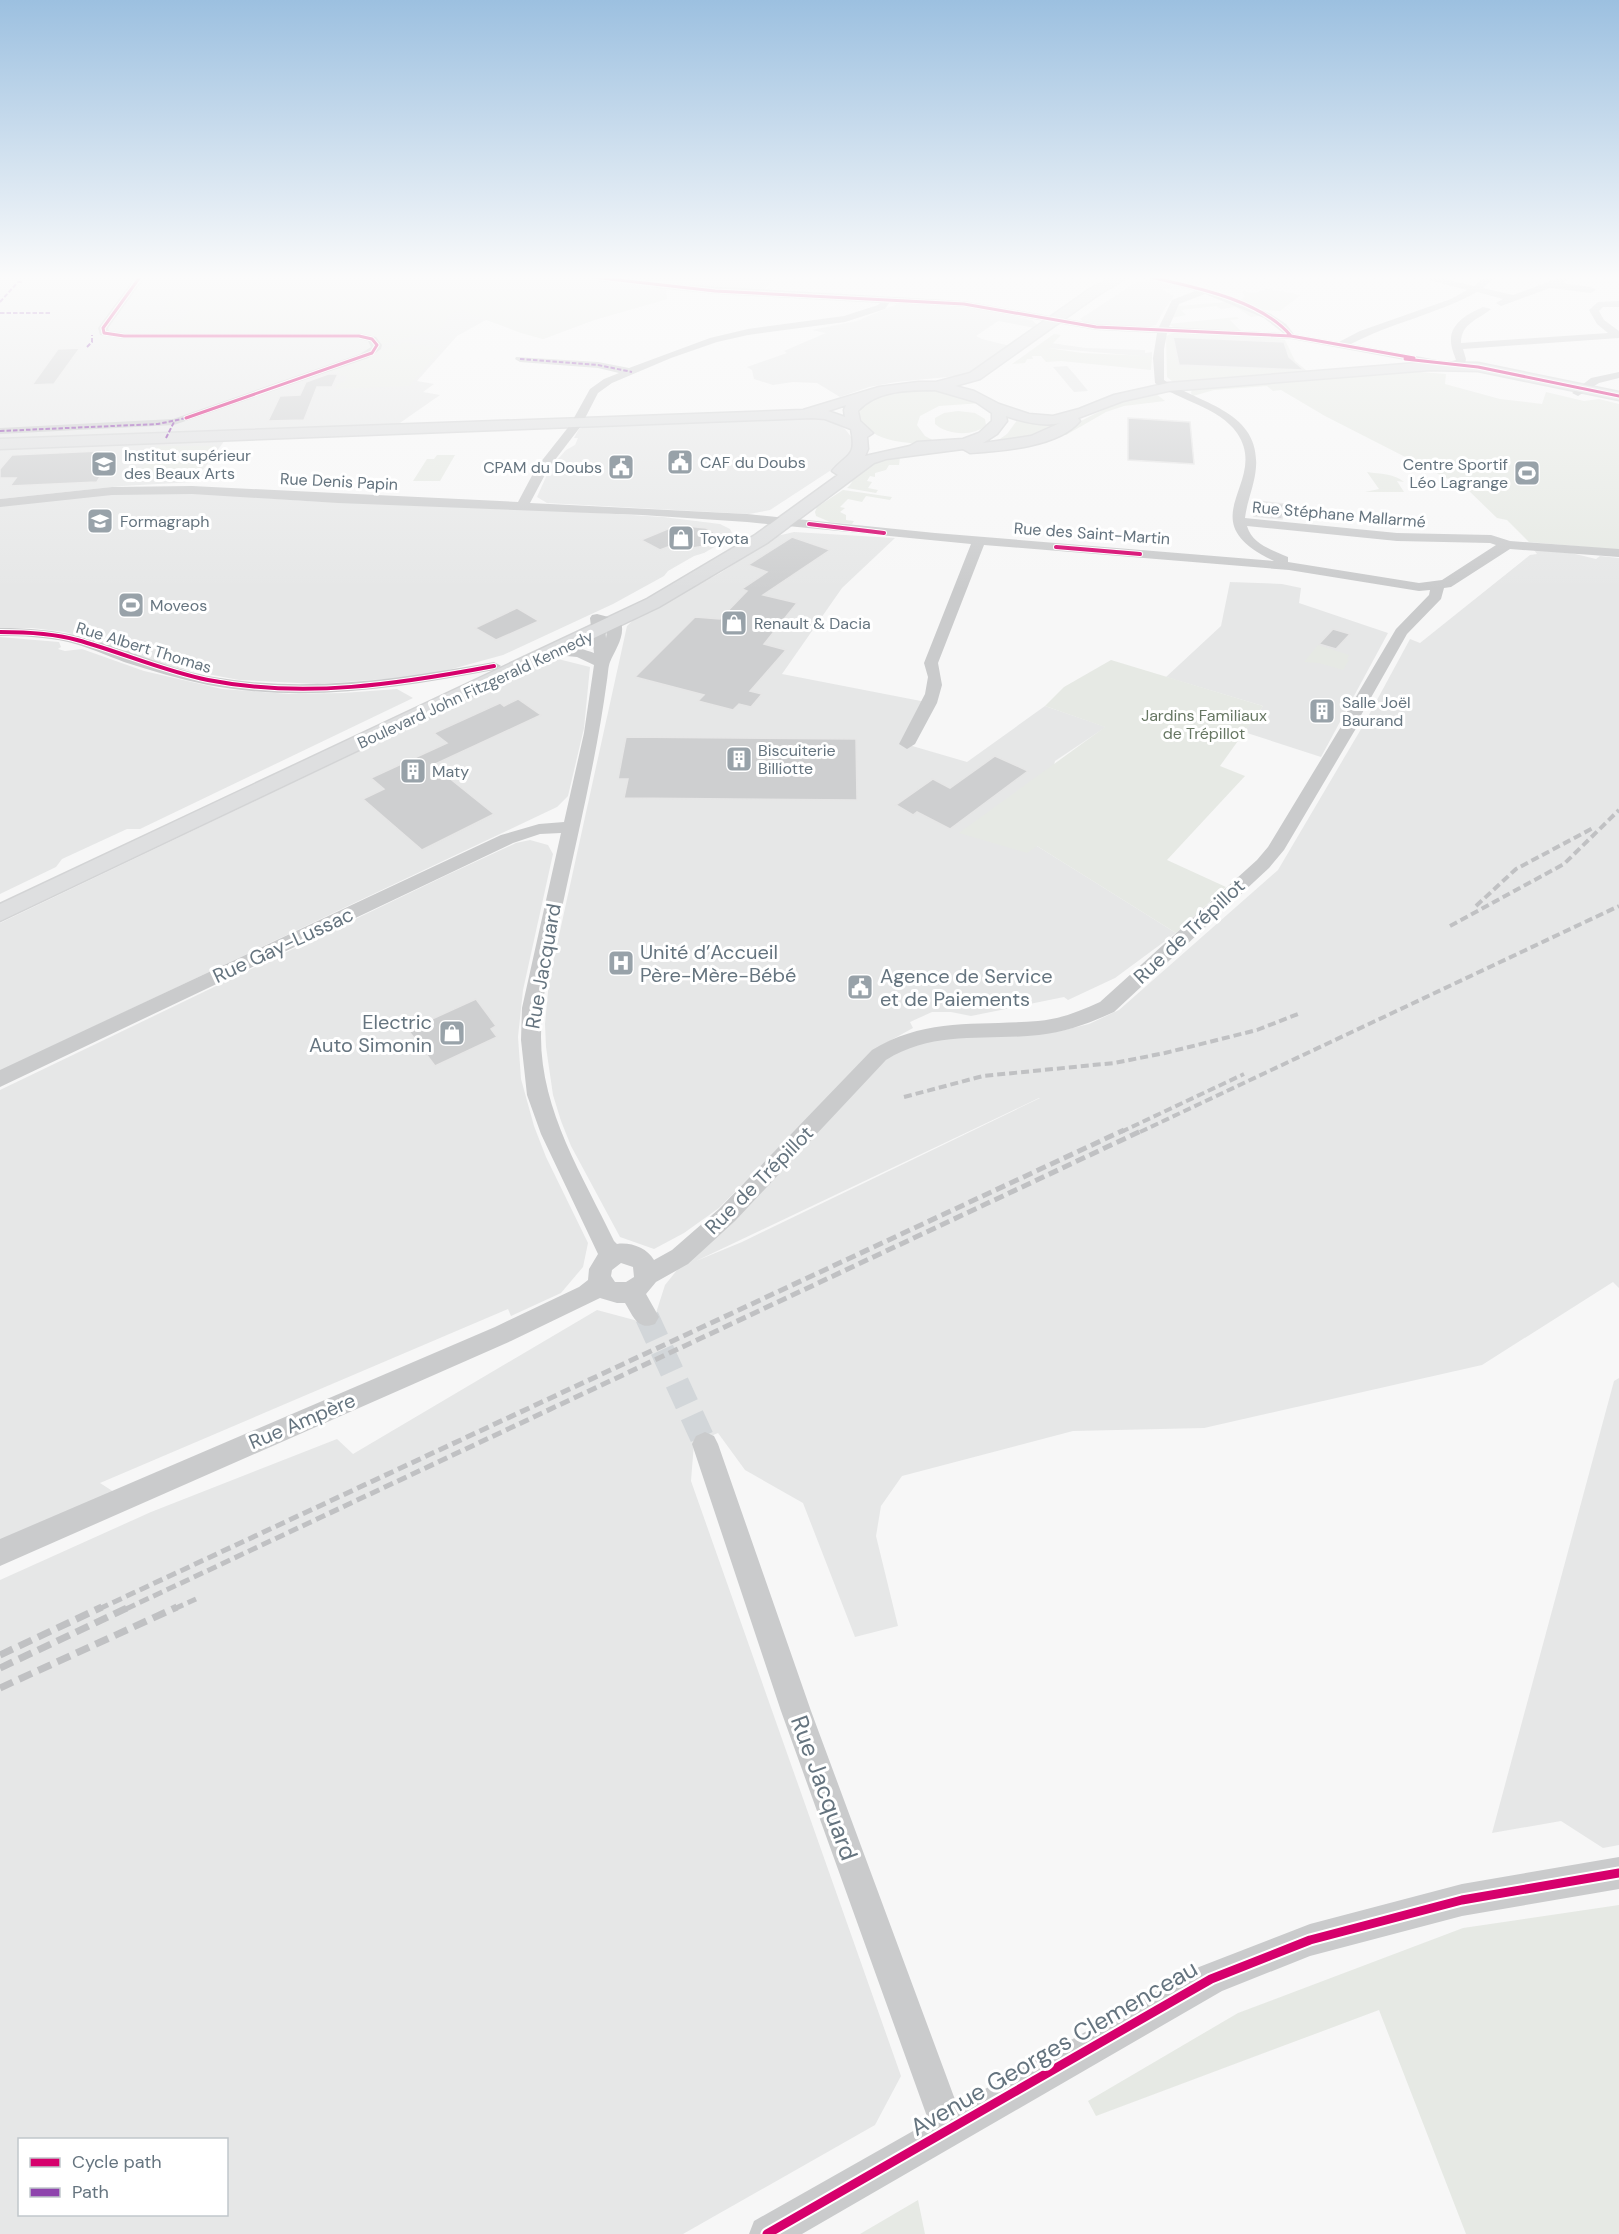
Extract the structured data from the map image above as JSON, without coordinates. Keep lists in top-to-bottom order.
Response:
{
  "streets": {
    "main road": ["Boulevard John Fitzgerald Kennedy"],
    "street": [
      "Rue Denis Papin",
      "Rue Stéphane Mallarmé",
      "Rue des Saint-Martin",
      "Rue Albert Thomas",
      "Rue de Trépillot",
      "Rue Gay-Lussac",
      "Rue Jacquard",
      "Rue Ampère",
      "Avenue Georges Clemenceau"
    ]
  },
  "crossings": [
    ["Rue Denis Papin", "Rue des Saint-Martin"],
    ["Rue Denis Papin", "Boulevard John Fitzgerald Kennedy"],
    ["Rue Stéphane Mallarmé", "Rue des Saint-Martin"],
    ["Rue des Saint-Martin", "Boulevard John Fitzgerald Kennedy"],
    ["Rue des Saint-Martin", "Rue de Trépillot"],
    ["Rue Albert Thomas", "Boulevard John Fitzgerald Kennedy"],
    ["Boulevard John Fitzgerald Kennedy", "Rue Jacquard"],
    ["Rue de Trépillot", "Rue Jacquard"],
    ["Rue de Trépillot", "Rue Ampère"],
    ["Rue Gay-Lussac", "Rue Jacquard"],
    ["Rue Jacquard", "Rue Ampère"],
    ["Rue Jacquard", "Avenue Georges Clemenceau"]
  ],
  "parks": ["Jardins Familiaux de Trépillot"],
  "places": {
    "public building": ["CAF du Doubs", "CPAM du Doubs", "Agence de Service et de Paiements"],
    "school or university": ["Institut supérieur des Beaux Arts", "Formagraph"],
    "sports": ["Centre Sportif Léo Lagrange", "Moveos"],
    "shop": ["Toyota", "Renault & Dacia", "Electric Auto Simonin"],
    "building": ["Salle Joël Baurand", "Biscuiterie Billiotte", "Maty"],
    "hospital": ["Unité d’Accueil Père-Mère-Bébé"]
  },
  "legend": ["Cycle path", "Path"]
}
